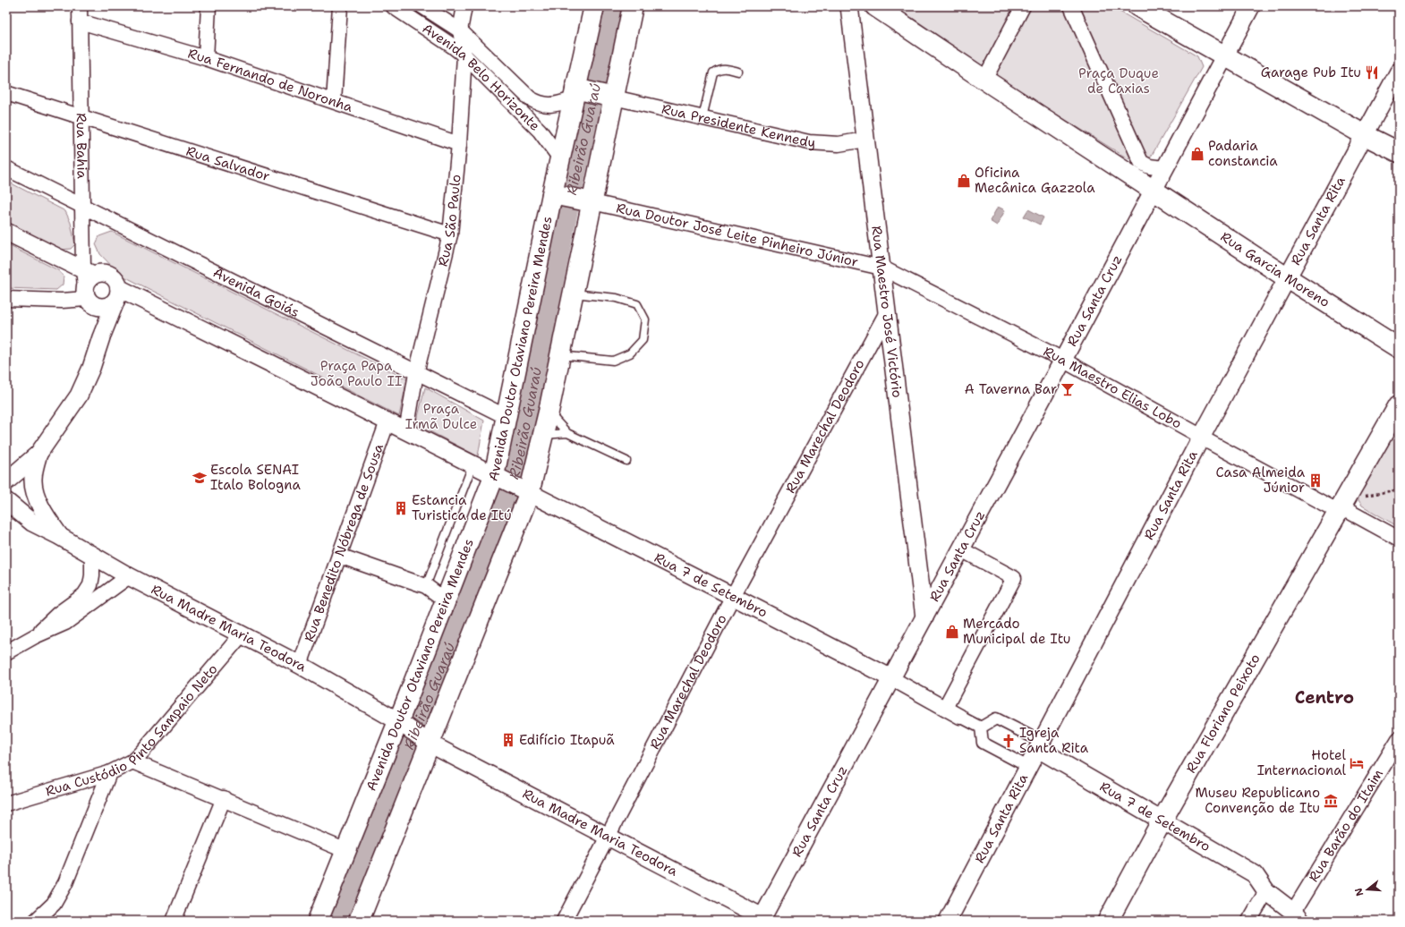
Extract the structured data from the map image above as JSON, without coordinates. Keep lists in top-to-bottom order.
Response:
{
  "streets": {
    "main road": ["Rua Garcia Moreno", "Avenida Doutor Otaviano Pereira Mendes", "Rua Floriano Peixoto"],
    "street": [
      "Avenida Belo Horizonte",
      "Rua Fernando de Noronha",
      "Rua Presidente Kennedy",
      "Rua Bahia",
      "Rua Salvador",
      "Rua São Paulo",
      "Rua Santa Rita",
      "Rua Doutor José Leite Pinheiro Júnior",
      "Avenida Goiás",
      "Rua Santa Cruz",
      "Rua Maestro José Victório",
      "Rua Maestro Elias Lobo",
      "Rua Marechal Deodoro",
      "Rua Benedito Nóbrega de Sousa",
      "Rua 7 de Setembro",
      "Rua Madre Maria Teodora",
      "Rua Custódio Pinto Sampaio Neto",
      "Rua Barão do Itaim"
    ]
  },
  "crossings": [
    ["Avenida Belo Horizonte", "Rua Presidente Kennedy"],
    ["Avenida Belo Horizonte", "Rua São Paulo"],
    ["Avenida Belo Horizonte", "Avenida Doutor Otaviano Pereira Mendes"],
    ["Rua Fernando de Noronha", "Rua Bahia"],
    ["Rua Fernando de Noronha", "Rua São Paulo"],
    ["Rua Presidente Kennedy", "Rua Maestro José Victório"],
    ["Rua Presidente Kennedy", "Avenida Doutor Otaviano Pereira Mendes"],
    ["Rua Bahia", "Rua Salvador"],
    ["Rua Bahia", "Avenida Goiás"],
    ["Rua Salvador", "Rua São Paulo"],
    ["Rua São Paulo", "Avenida Goiás"],
    ["Rua Santa Rita", "Rua Garcia Moreno"],
    ["Rua Santa Rita", "Rua Maestro Elias Lobo"],
    ["Rua Santa Rita", "Rua 7 de Setembro"],
    ["Rua Doutor José Leite Pinheiro Júnior", "Rua Maestro José Victório"],
    ["Rua Doutor José Leite Pinheiro Júnior", "Avenida Doutor Otaviano Pereira Mendes"],
    ["Rua Doutor José Leite Pinheiro Júnior", "Rua Maestro Elias Lobo"],
    ["Rua Garcia Moreno", "Rua Santa Cruz"],
    ["Avenida Goiás", "Avenida Doutor Otaviano Pereira Mendes"],
    ["Rua Santa Cruz", "Rua Maestro José Victório"],
    ["Rua Santa Cruz", "Rua Maestro Elias Lobo"],
    ["Rua Santa Cruz", "Rua 7 de Setembro"],
    ["Rua Santa Cruz", "Rua Madre Maria Teodora"],
    ["Rua Maestro José Victório", "Rua Maestro Elias Lobo"],
    ["Rua Maestro José Victório", "Rua Marechal Deodoro"],
    ["Avenida Doutor Otaviano Pereira Mendes", "Rua 7 de Setembro"],
    ["Avenida Doutor Otaviano Pereira Mendes", "Rua Madre Maria Teodora"],
    ["Rua Maestro Elias Lobo", "Rua Floriano Peixoto"],
    ["Rua Marechal Deodoro", "Rua 7 de Setembro"],
    ["Rua Marechal Deodoro", "Rua Madre Maria Teodora"],
    ["Rua Benedito Nóbrega de Sousa", "Rua Madre Maria Teodora"],
    ["Rua 7 de Setembro", "Rua Floriano Peixoto"],
    ["Rua 7 de Setembro", "Rua Barão do Itaim"],
    ["Rua Madre Maria Teodora", "Rua Custódio Pinto Sampaio Neto"]
  ],
  "districts": ["Centro"],
  "water": ["Ribeirão Guaraú"],
  "parks": ["Praça Duque de Caxias", "Praça Papa João Paulo II", "Praça Irmã Dulce"],
  "places": {
    "restaurant": ["Garage Pub Itu"],
    "shop": ["Padaria constancia", "Oficina Mecânica Gazzola", "Mercado Municipal de Itu"],
    "bar": ["A Taverna Bar"],
    "school or university": ["Escola SENAI Italo Bologna"],
    "building": ["Casa Almeida Júnior", "Estancia Turistica de Itú", "Edifício Itapuã"],
    "church": ["Igreja Santa Rita"],
    "hotel": ["Hotel Internacional"],
    "museum": ["Museu Republicano Convenção de Itu"]
  },
  "north": "left"
}
